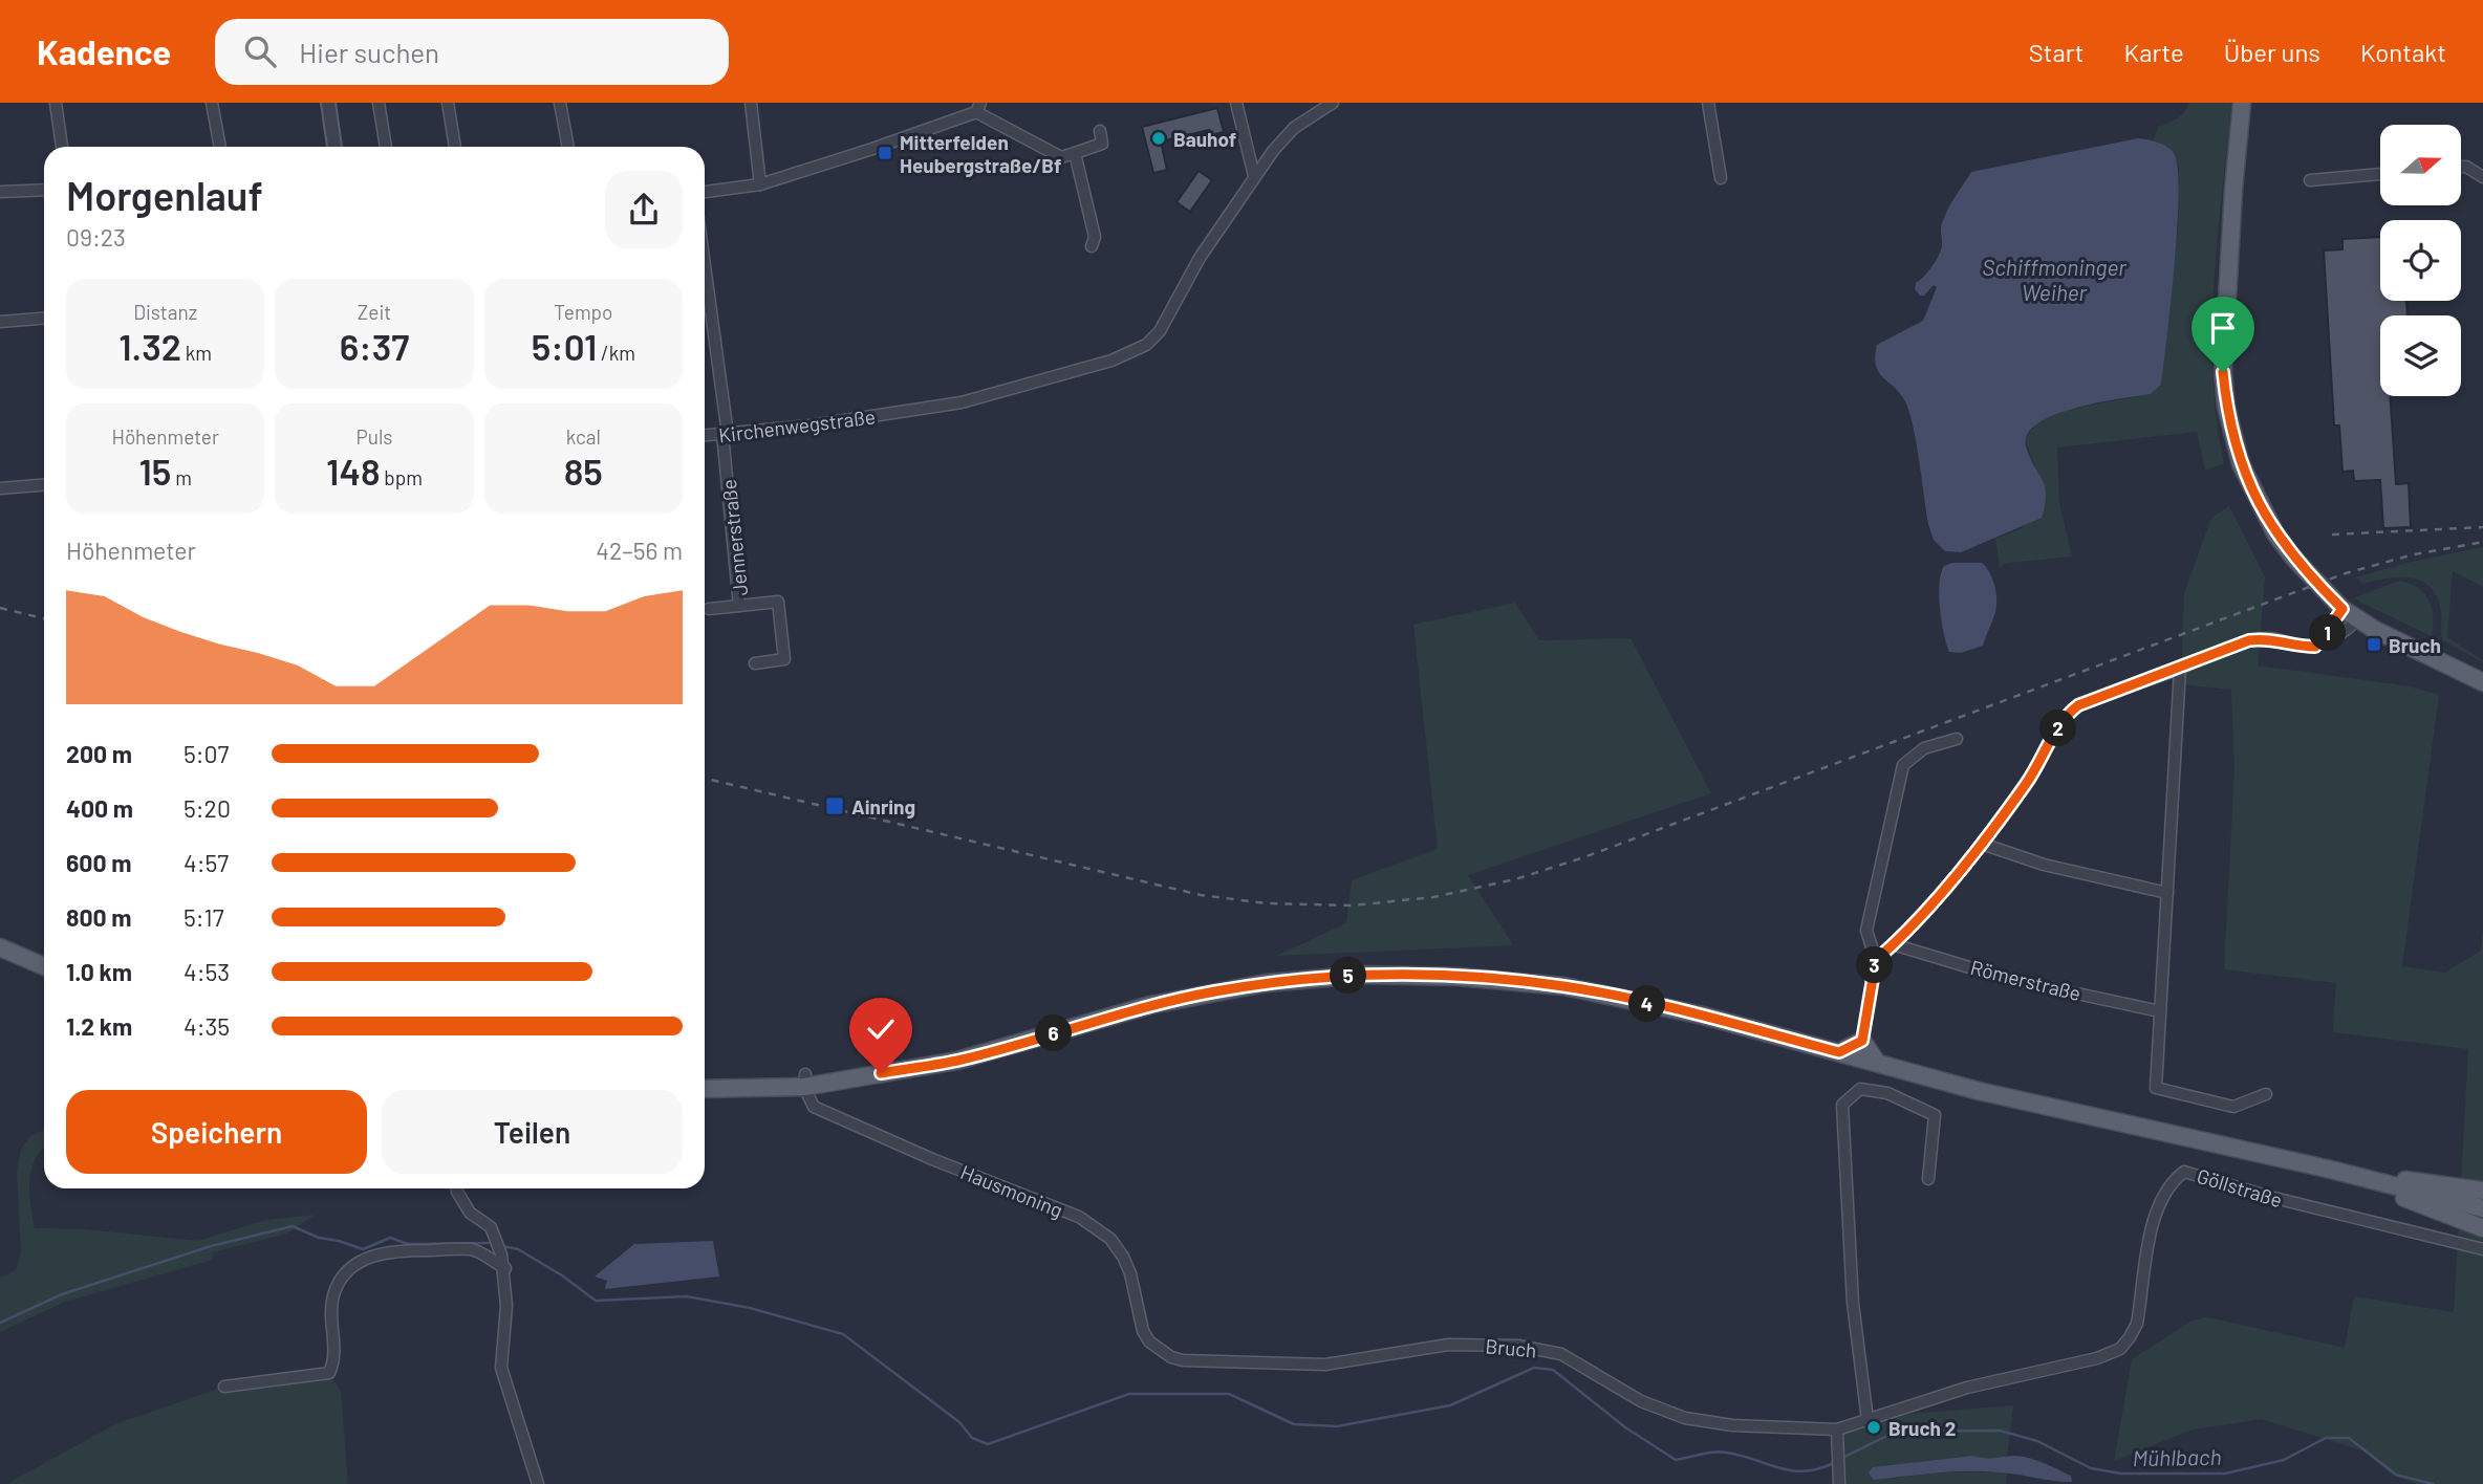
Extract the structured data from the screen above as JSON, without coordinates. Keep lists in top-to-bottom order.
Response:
{
  "streets": {
    "street": [
      "Kirchenwegstraße",
      "Jennerstraße",
      "Römerstraße",
      "Göllstraße",
      "Hausmoning",
      "Bruch"
    ]
  },
  "crossings": [
    ["Kirchenwegstraße", "Jennerstraße"],
    ["Göllstraße", "Bruch"],
    ["Hausmoning", "Bruch"]
  ],
  "water": ["Schiffmoninger Weiher", "Mühlbach"],
  "places": {
    "other": ["Bauhof", "Bruch 2"],
    "transit": ["Mitterfelden Heubergstraße/Bf", "Bruch", "Ainring"]
  },
  "north": "right",
  "page": {
    "header": "Kadence",
    "search": "Hier suchen",
    "nav": [
      "Start",
      "Karte",
      "Über uns",
      "Kontakt"
    ],
    "heading": ["Morgenlauf", "09:23"],
    "stats": [
      ["Distanz", "1.32 km"],
      ["Zeit", "6:37"],
      ["Tempo", "5:01 /km"],
      ["Höhenmeter", "15 m"],
      ["Puls", "148 bpm"],
      ["kcal", "85"]
    ],
    "chart": ["Höhenmeter", "42–56 m"],
    "pins": [
      "1",
      "2",
      "3",
      "5",
      "4",
      "6"
    ],
    "list": [
      {
        "name": "200 m",
        "note": "5:07"
      },
      {
        "name": "400 m",
        "note": "5:20"
      },
      {
        "name": "600 m",
        "note": "4:57"
      },
      {
        "name": "800 m",
        "note": "5:17"
      },
      {
        "name": "1.0 km",
        "note": "4:53"
      },
      {
        "name": "1.2 km",
        "note": "4:35"
      }
    ],
    "buttons": ["Speichern", "Teilen"]
  }
}
